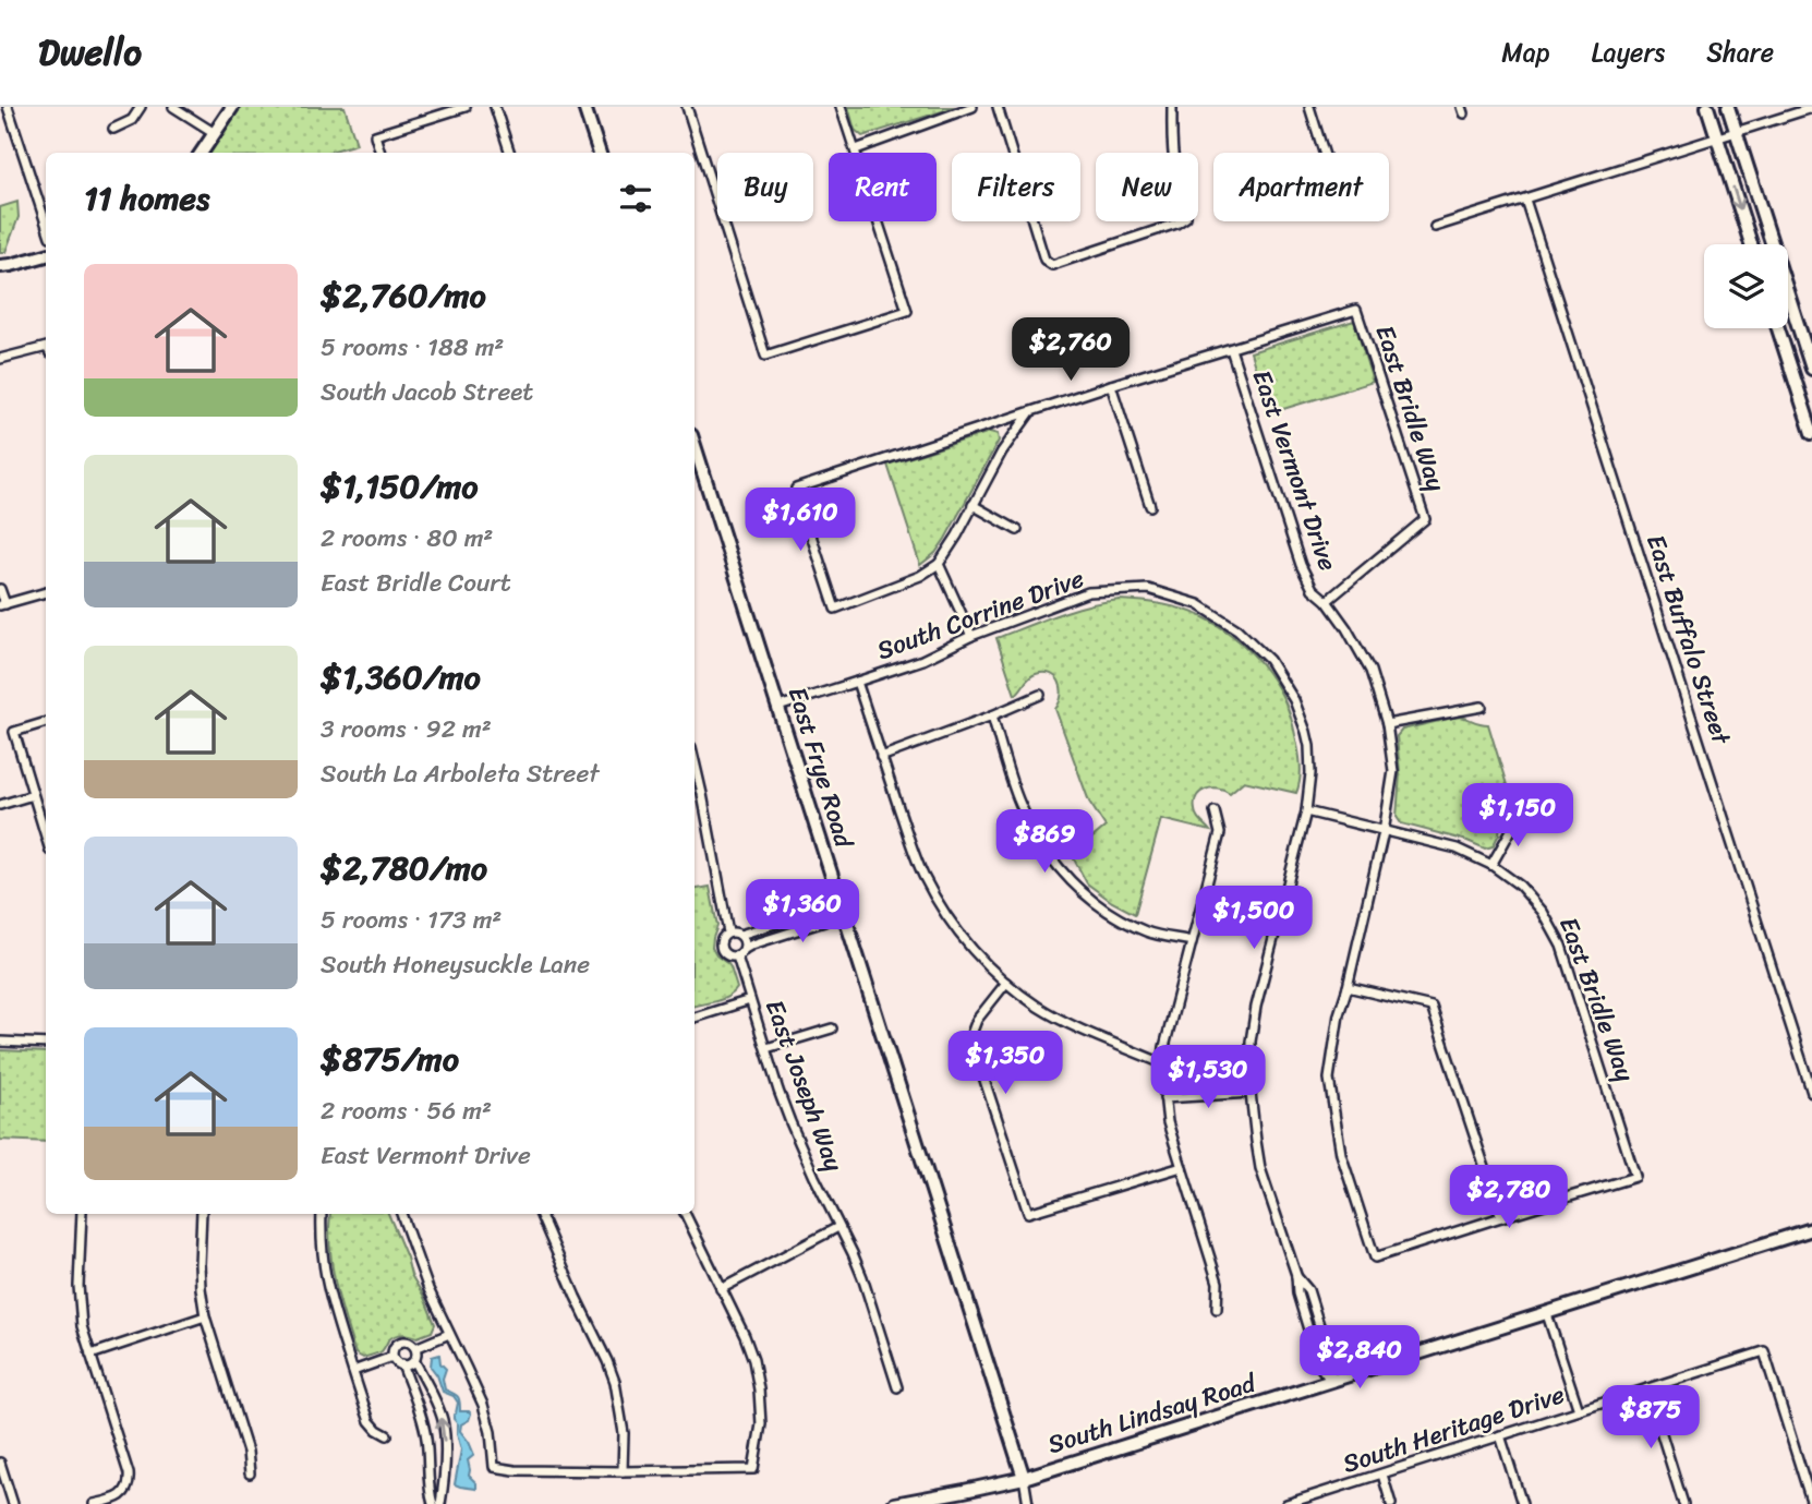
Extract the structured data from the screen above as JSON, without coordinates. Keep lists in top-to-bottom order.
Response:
{
  "streets": {
    "main road": ["East Frye Road", "South Lindsay Road"],
    "street": [
      "East Bridle Way",
      "East Vermont Drive",
      "South Corrine Drive",
      "East Buffalo Street",
      "East Joseph Way",
      "South Heritage Drive"
    ]
  },
  "crossings": [
    ["East Bridle Way", "East Vermont Drive"],
    ["East Bridle Way", "South Corrine Drive"],
    ["South Corrine Drive", "East Frye Road"],
    ["South Corrine Drive", "South Lindsay Road"],
    ["East Frye Road", "South Lindsay Road"]
  ],
  "page": {
    "header": "Dwello",
    "nav": ["Map", "Layers", "Share"],
    "chip": [
      "Buy",
      "Rent",
      "Filters",
      "New",
      "Apartment"
    ],
    "heading": "11 homes",
    "list": [
      {
        "name": "$2,760/mo",
        "note": "5 rooms · 188 m² · South Jacob Street"
      },
      {
        "name": "$1,150/mo",
        "note": "2 rooms · 80 m² · East Bridle Court"
      },
      {
        "name": "$1,360/mo",
        "note": "3 rooms · 92 m² · South La Arboleta Street"
      },
      {
        "name": "$2,780/mo",
        "note": "5 rooms · 173 m² · South Honeysuckle Lane"
      },
      {
        "name": "$875/mo",
        "note": "2 rooms · 56 m² · East Vermont Drive"
      }
    ],
    "price": [
      "$2,760",
      "$1,610",
      "$1,150",
      "$869",
      "$1,360",
      "$1,500",
      "$1,350",
      "$1,530",
      "$2,780",
      "$2,840",
      "$875"
    ]
  }
}
